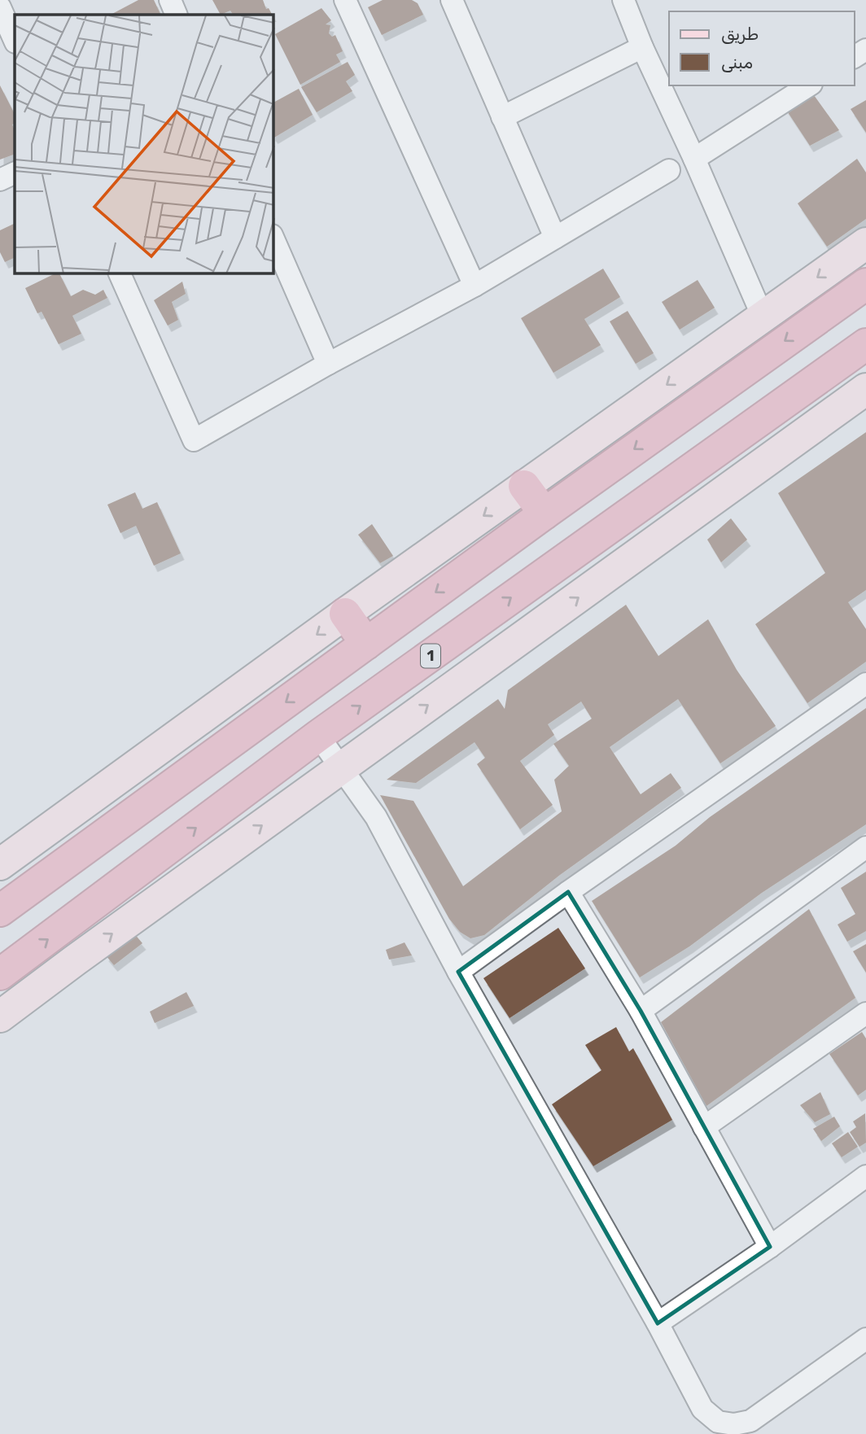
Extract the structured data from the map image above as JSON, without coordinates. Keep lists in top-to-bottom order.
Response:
{
  "streets": {
    "highway": ["1"]
  },
  "legend": ["طريق", "مبنى"]
}
